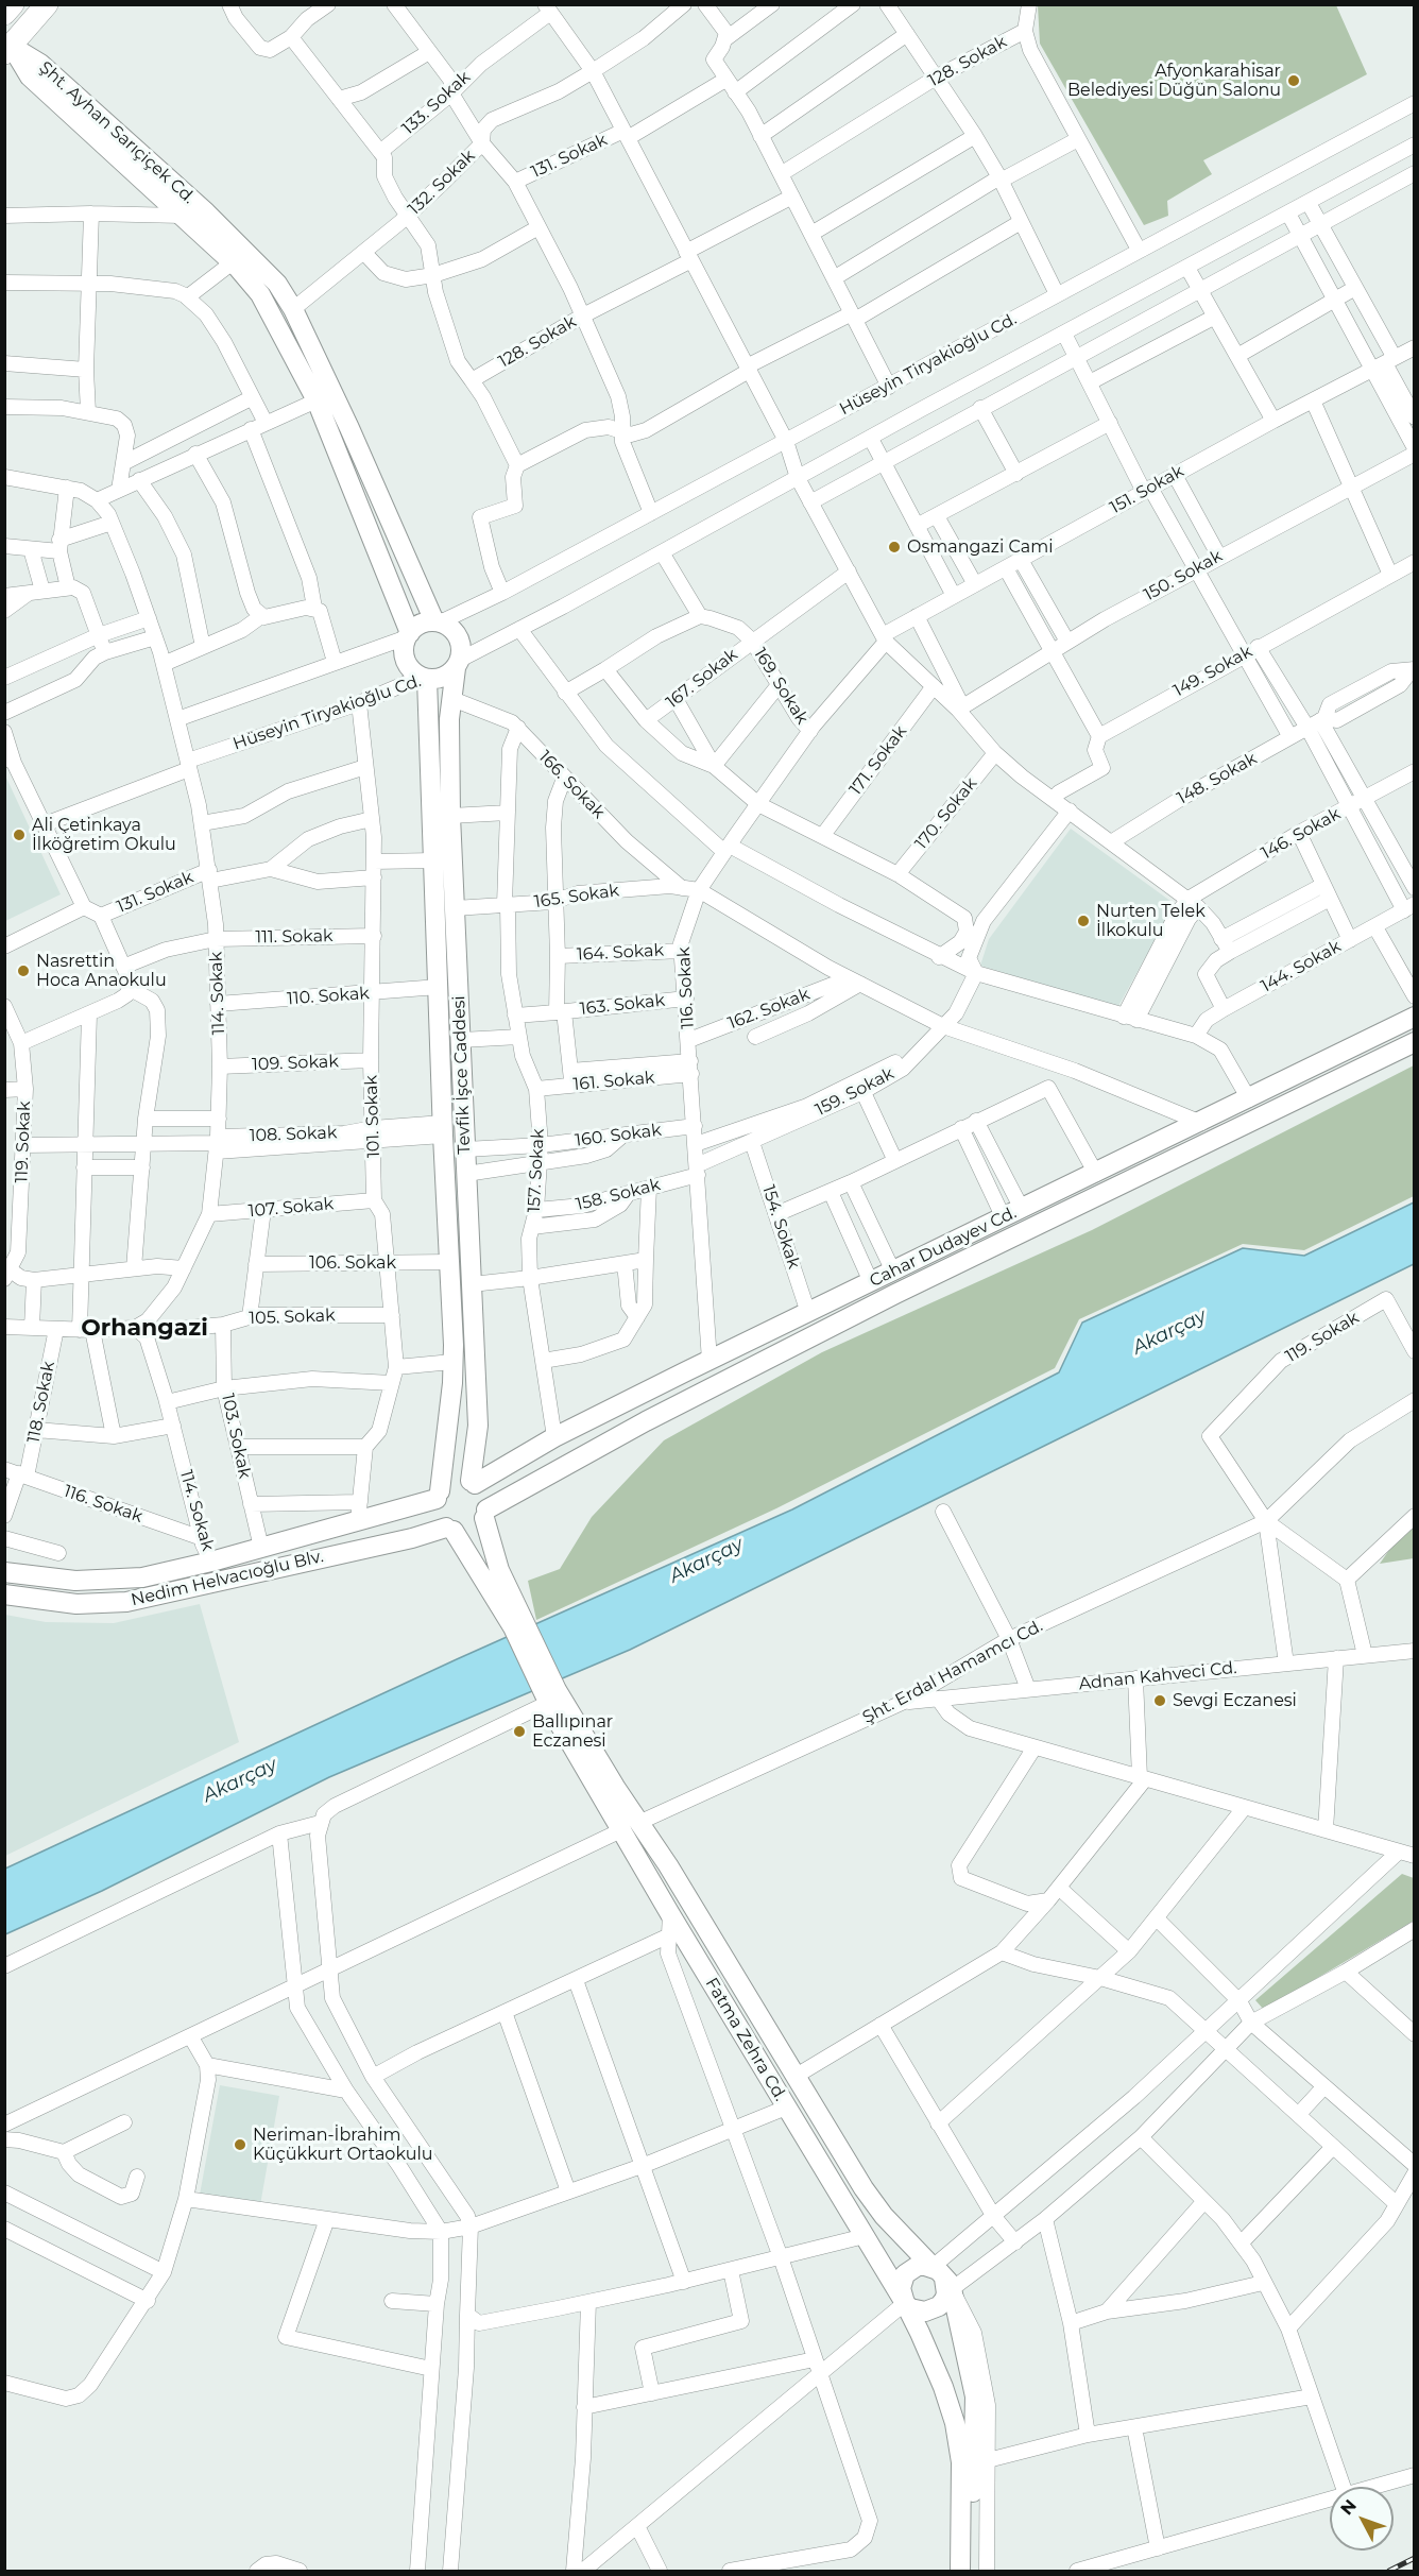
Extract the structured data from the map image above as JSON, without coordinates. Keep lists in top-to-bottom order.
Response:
{
  "streets": {
    "main road": [
      "Şht. Ayhan Sarıçiçek Cd.",
      "Hüseyin Tiryakioğlu Cd.",
      "Tevfik İşce Caddesi",
      "Cahar Dudayev Cd.",
      "Nedim Helvacıoğlu Blv.",
      "Fatma Zehra Cd."
    ],
    "street": [
      "128. Sokak",
      "133. Sokak",
      "131. Sokak",
      "132. Sokak",
      "151. Sokak",
      "150. Sokak",
      "149. Sokak",
      "167. Sokak",
      "169. Sokak",
      "171. Sokak",
      "148. Sokak",
      "166. Sokak",
      "170. Sokak",
      "146. Sokak",
      "165. Sokak",
      "111. Sokak",
      "164. Sokak",
      "144. Sokak",
      "116. Sokak",
      "114. Sokak",
      "110. Sokak",
      "163. Sokak",
      "162. Sokak",
      "109. Sokak",
      "161. Sokak",
      "159. Sokak",
      "101. Sokak",
      "108. Sokak",
      "160. Sokak",
      "119. Sokak",
      "157. Sokak",
      "158. Sokak",
      "107. Sokak",
      "154. Sokak",
      "106. Sokak",
      "105. Sokak",
      "118. Sokak",
      "103. Sokak",
      "Şht. Erdal Hamamcı Cd.",
      "Adnan Kahveci Cd."
    ]
  },
  "crossings": [
    ["Şht. Ayhan Sarıçiçek Cd.", "132. Sokak"],
    ["Şht. Ayhan Sarıçiçek Cd.", "Hüseyin Tiryakioğlu Cd."],
    ["Şht. Ayhan Sarıçiçek Cd.", "Tevfik İşce Caddesi"],
    ["131. Sokak", "114. Sokak"],
    ["Hüseyin Tiryakioğlu Cd.", "114. Sokak"],
    ["Hüseyin Tiryakioğlu Cd.", "Tevfik İşce Caddesi"],
    ["Hüseyin Tiryakioğlu Cd.", "101. Sokak"],
    ["151. Sokak", "116. Sokak"],
    ["167. Sokak", "169. Sokak"],
    ["169. Sokak", "116. Sokak"],
    ["166. Sokak", "165. Sokak"],
    ["166. Sokak", "163. Sokak"],
    ["166. Sokak", "Tevfik İşce Caddesi"],
    ["166. Sokak", "157. Sokak"],
    ["165. Sokak", "116. Sokak"],
    ["165. Sokak", "163. Sokak"],
    ["165. Sokak", "Tevfik İşce Caddesi"],
    ["165. Sokak", "157. Sokak"],
    ["111. Sokak", "114. Sokak"],
    ["111. Sokak", "101. Sokak"],
    ["164. Sokak", "116. Sokak"],
    ["164. Sokak", "163. Sokak"],
    ["116. Sokak", "114. Sokak"],
    ["116. Sokak", "163. Sokak"],
    ["116. Sokak", "162. Sokak"],
    ["116. Sokak", "161. Sokak"],
    ["116. Sokak", "159. Sokak"],
    ["116. Sokak", "160. Sokak"],
    ["116. Sokak", "158. Sokak"],
    ["116. Sokak", "Cahar Dudayev Cd."],
    ["116. Sokak", "118. Sokak"],
    ["114. Sokak", "110. Sokak"],
    ["114. Sokak", "109. Sokak"],
    ["114. Sokak", "108. Sokak"],
    ["114. Sokak", "107. Sokak"],
    ["114. Sokak", "105. Sokak"],
    ["114. Sokak", "Nedim Helvacıoğlu Blv."],
    ["110. Sokak", "Tevfik İşce Caddesi"],
    ["110. Sokak", "101. Sokak"],
    ["109. Sokak", "101. Sokak"],
    ["Tevfik İşce Caddesi", "108. Sokak"],
    ["Tevfik İşce Caddesi", "160. Sokak"],
    ["Tevfik İşce Caddesi", "Cahar Dudayev Cd."],
    ["Tevfik İşce Caddesi", "106. Sokak"],
    ["Tevfik İşce Caddesi", "Nedim Helvacıoğlu Blv."],
    ["Tevfik İşce Caddesi", "Fatma Zehra Cd."],
    ["161. Sokak", "157. Sokak"],
    ["159. Sokak", "158. Sokak"],
    ["159. Sokak", "154. Sokak"],
    ["101. Sokak", "108. Sokak"],
    ["101. Sokak", "107. Sokak"],
    ["101. Sokak", "106. Sokak"],
    ["101. Sokak", "105. Sokak"],
    ["101. Sokak", "Nedim Helvacıoğlu Blv."],
    ["108. Sokak", "119. Sokak"],
    ["160. Sokak", "157. Sokak"],
    ["119. Sokak", "Şht. Erdal Hamamcı Cd."],
    ["157. Sokak", "158. Sokak"],
    ["157. Sokak", "Cahar Dudayev Cd."],
    ["154. Sokak", "Cahar Dudayev Cd."],
    ["Cahar Dudayev Cd.", "Nedim Helvacıoğlu Blv."],
    ["Cahar Dudayev Cd.", "Fatma Zehra Cd."],
    ["105. Sokak", "118. Sokak"],
    ["105. Sokak", "103. Sokak"],
    ["103. Sokak", "Nedim Helvacıoğlu Blv."],
    ["Nedim Helvacıoğlu Blv.", "Fatma Zehra Cd."],
    ["Şht. Erdal Hamamcı Cd.", "Adnan Kahveci Cd."],
    ["Şht. Erdal Hamamcı Cd.", "Fatma Zehra Cd."]
  ],
  "districts": ["Orhangazi"],
  "water": ["Akarçay"],
  "places": [
    "Afyonkarahisar Belediyesi Düğün Salonu",
    "Osmangazi Cami",
    "Ali Çetinkaya İlköğretim Okulu",
    "Nurten Telek İlkokulu",
    "Nasrettin Hoca Anaokulu",
    "Sevgi Eczanesi",
    "Ballıpınar Eczanesi",
    "Neriman-İbrahim Küçükkurt Ortaokulu"
  ],
  "north": "top left"
}
